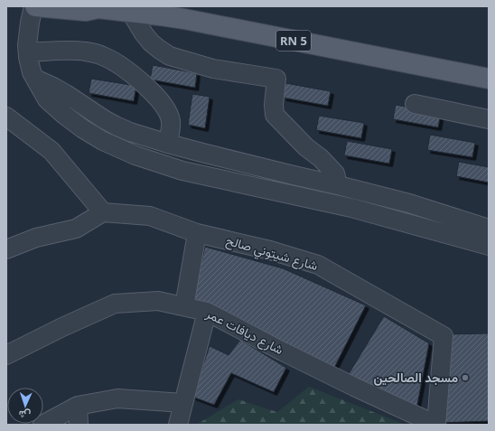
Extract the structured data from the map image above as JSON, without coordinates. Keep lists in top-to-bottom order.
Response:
{
  "streets": {
    "main road": ["RN 5"],
    "street": ["شارع شيتوني صالح", "شارع ديافات عمر"]
  },
  "crossings": [
    ["شارع شيتوني صالح", "شارع ديافات عمر"]
  ],
  "places": ["مسجد الصالحين"],
  "north": "bottom"
}
